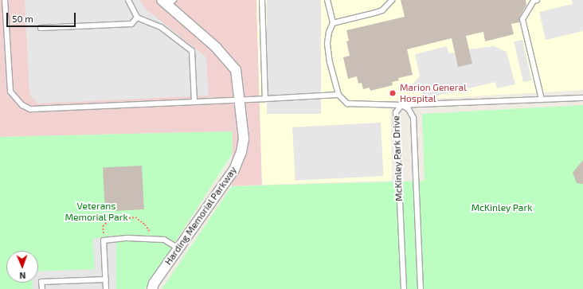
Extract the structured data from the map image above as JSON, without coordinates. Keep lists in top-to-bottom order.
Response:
{
  "streets": {
    "street": ["Harding Memorial Parkway"],
    "lane": ["McKinley Park Drive"]
  },
  "parks": ["Veterans Memorial Park", "McKinley Park"],
  "places": ["Marion General Hospital"],
  "scale_bar": "50 m",
  "north": "bottom"
}
